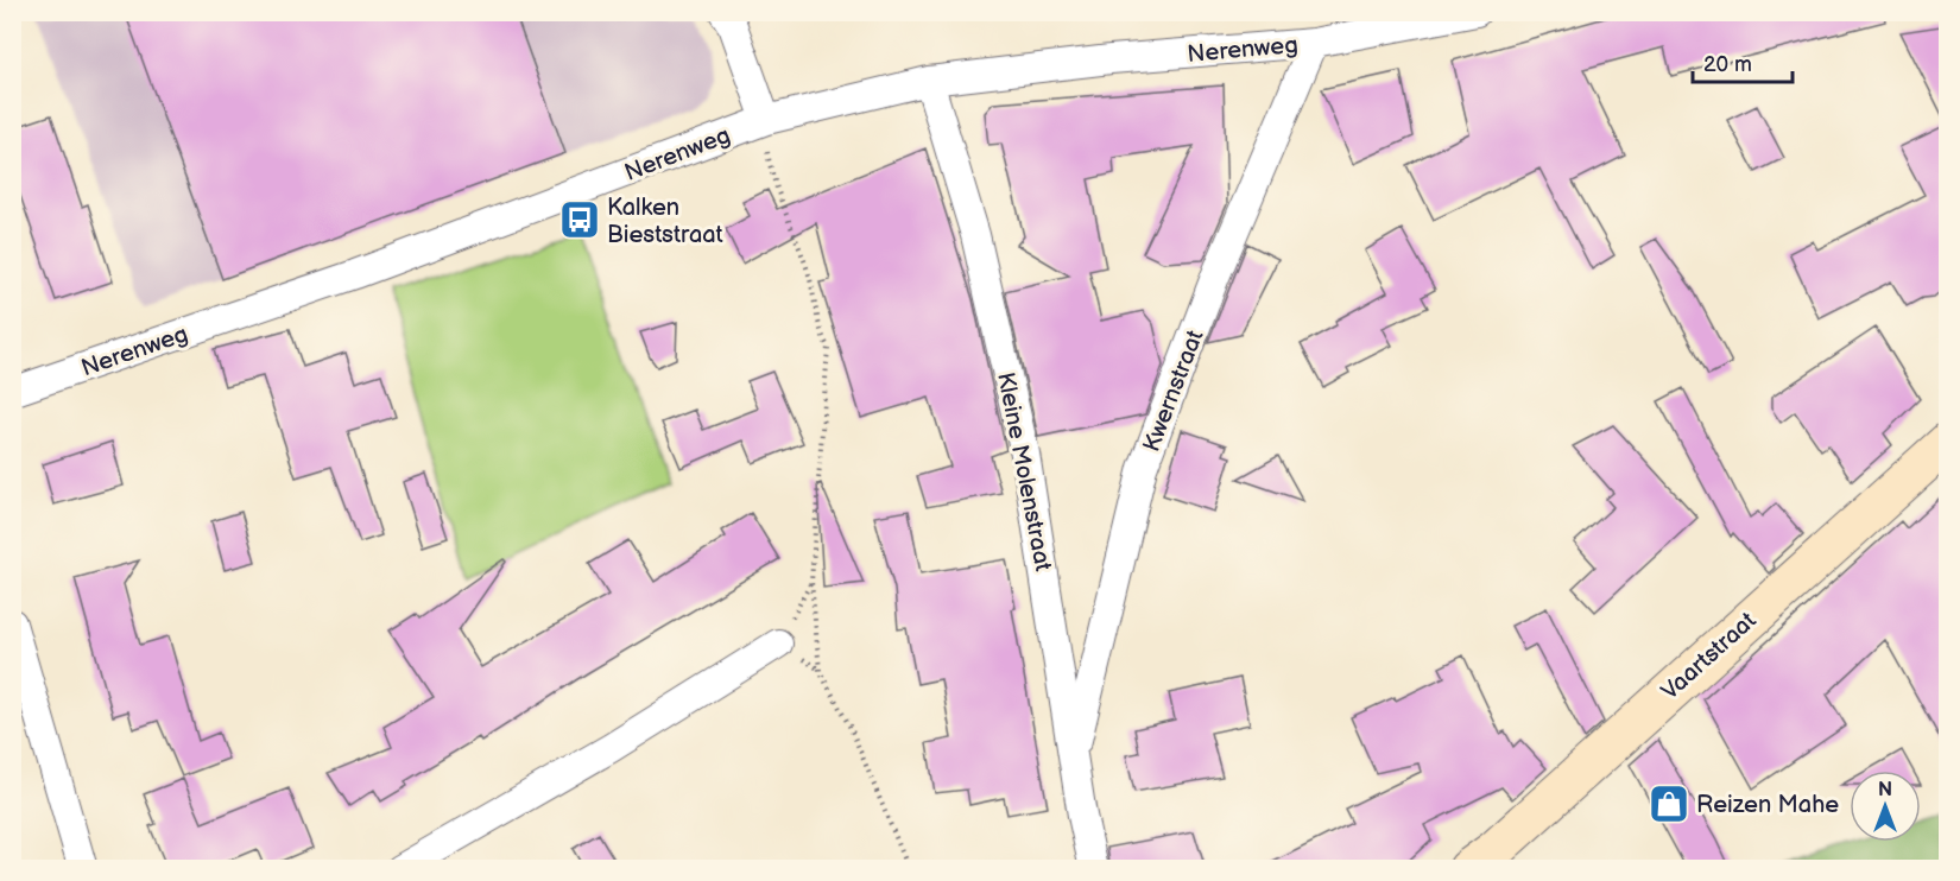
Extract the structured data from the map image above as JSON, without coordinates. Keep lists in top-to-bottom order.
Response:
{
  "streets": {
    "main road": ["Vaartstraat"],
    "street": ["Nerenweg", "Kwernstraat", "Kleine Molenstraat"]
  },
  "crossings": [
    ["Nerenweg", "Kwernstraat"],
    ["Nerenweg", "Kleine Molenstraat"],
    ["Kwernstraat", "Kleine Molenstraat"]
  ],
  "places": {
    "bus stop": ["Kalken Bieststraat"],
    "shop": ["Reizen Mahe"]
  },
  "scale_bar": "20 m",
  "north": "top"
}
